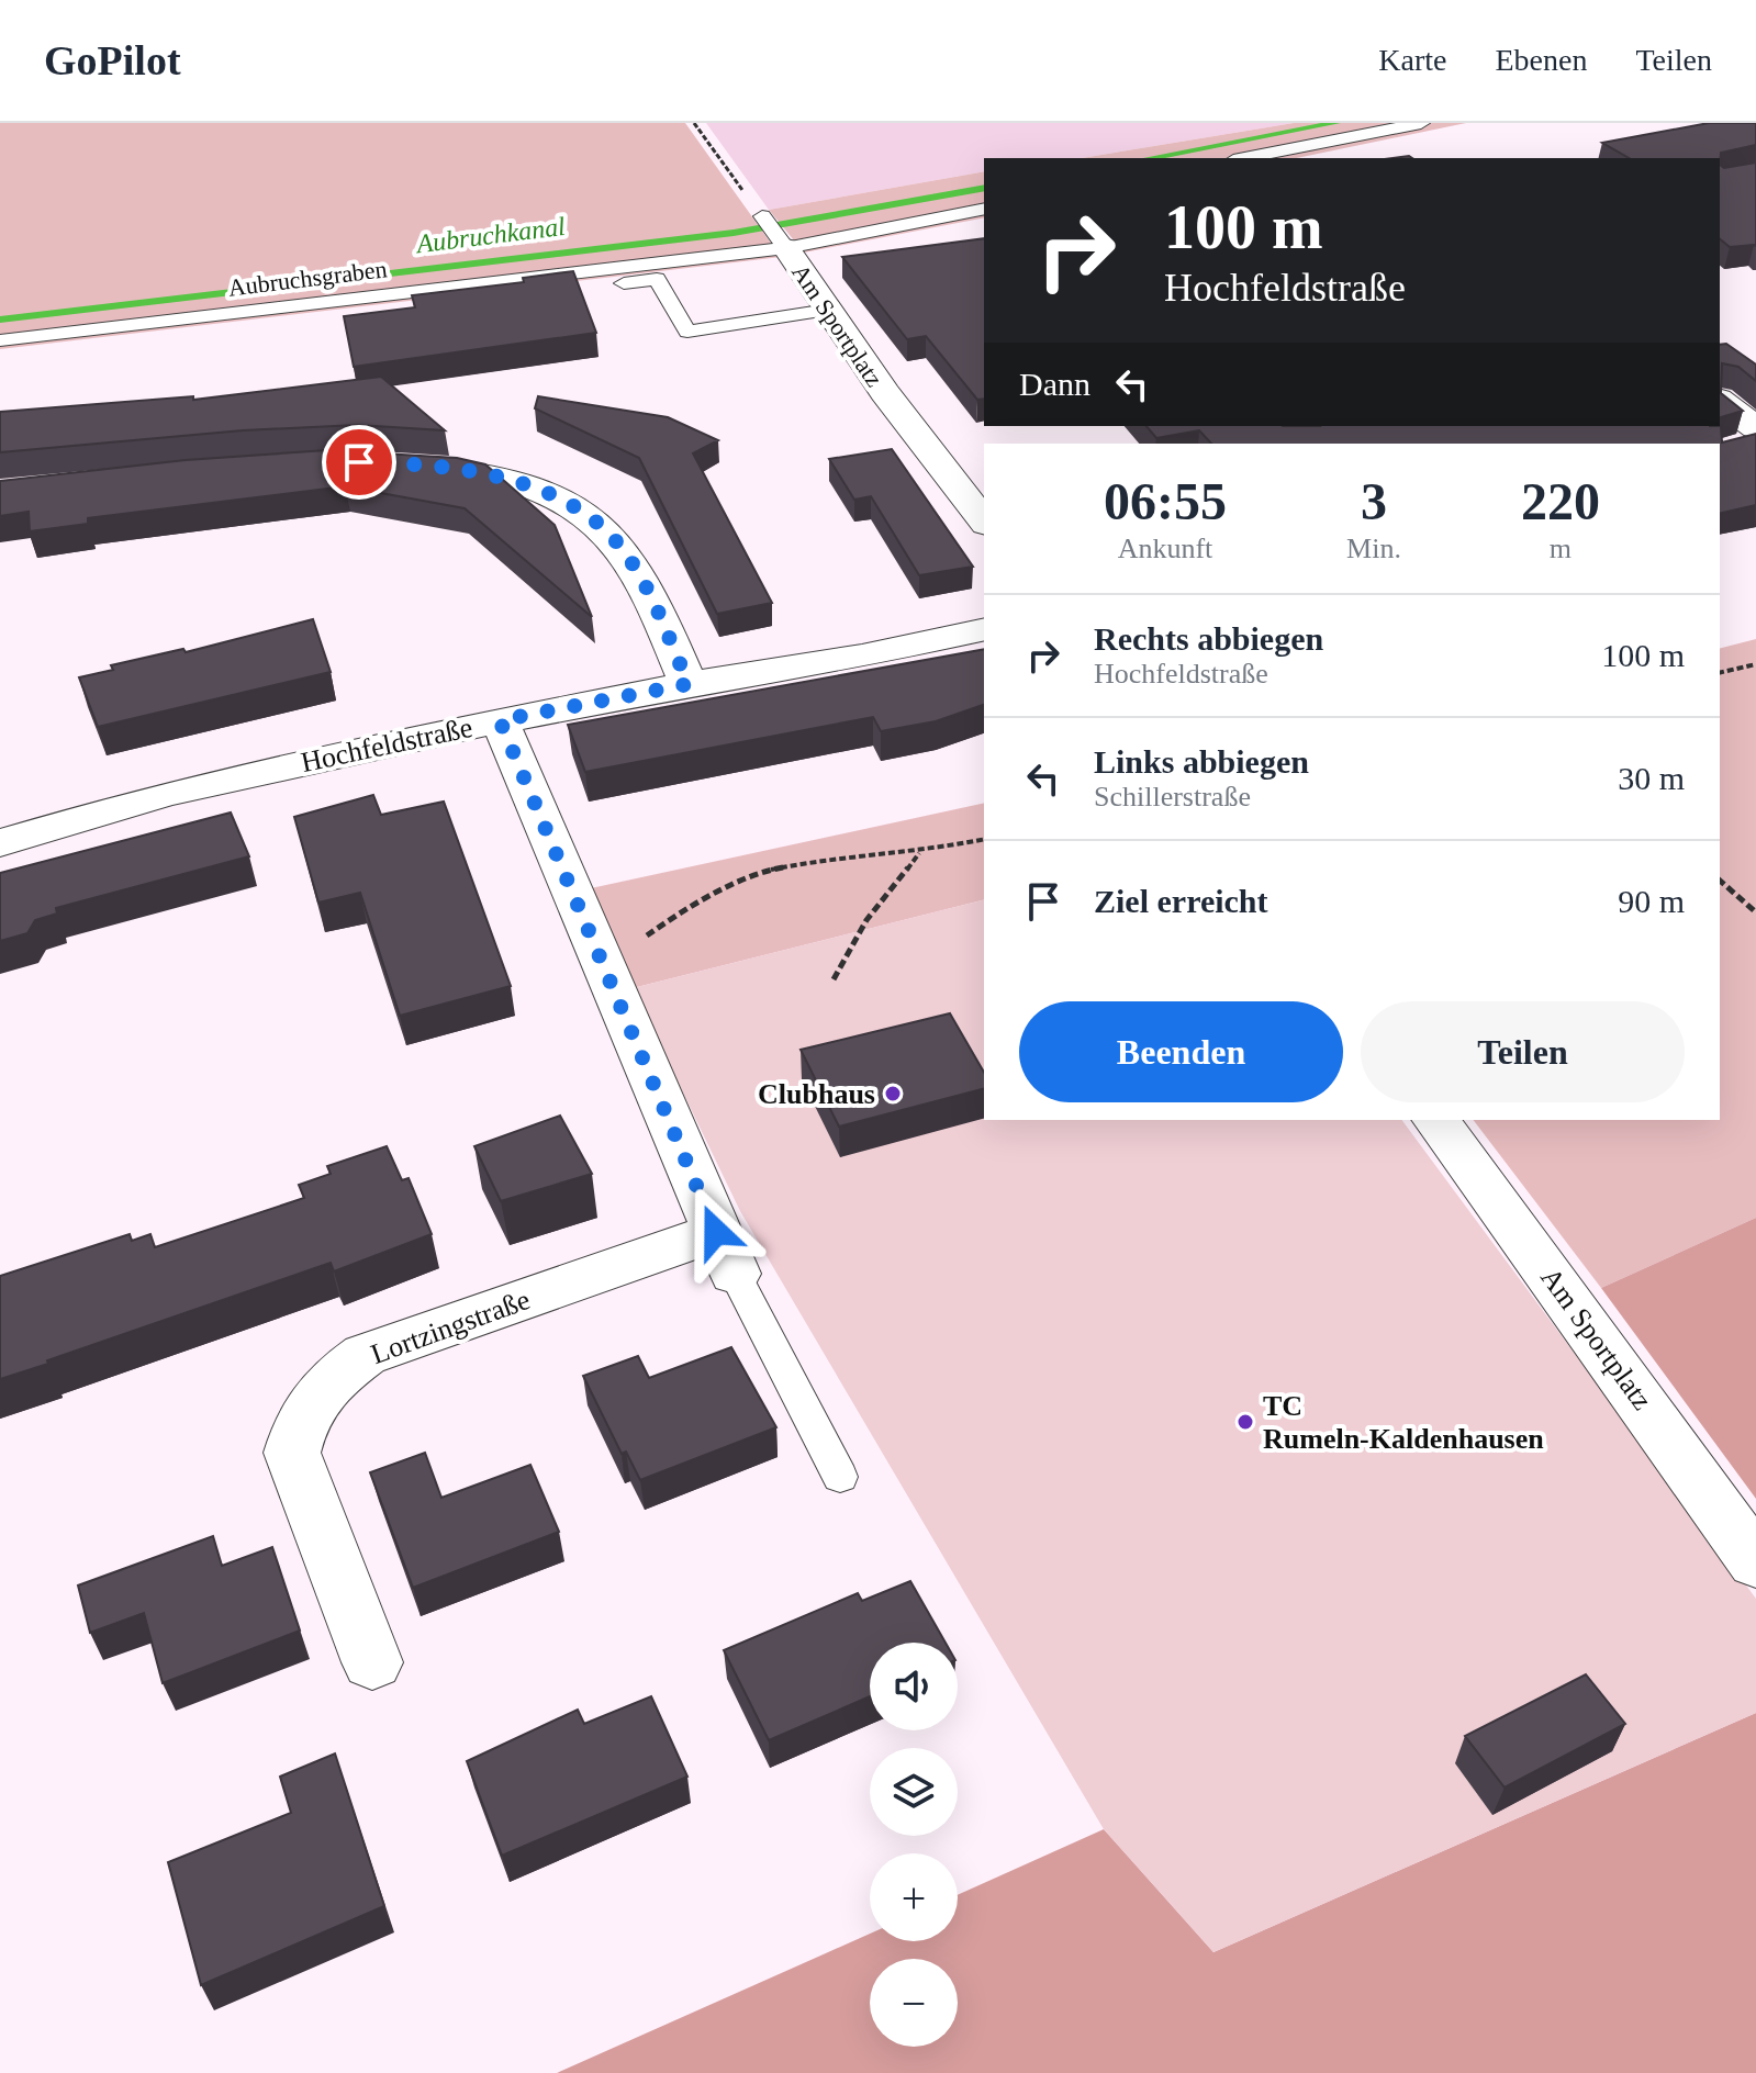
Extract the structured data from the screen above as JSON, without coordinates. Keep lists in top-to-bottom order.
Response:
{
  "streets": {
    "street": ["Am Sportplatz", "Hochfeldstraße", "Lortzingstraße"],
    "lane": ["Aubruchsgraben"]
  },
  "crossings": [
    ["Aubruchsgraben", "Am Sportplatz"]
  ],
  "water": ["Aubruchkanal"],
  "places": ["Clubhaus", "TC Rumeln-Kaldenhausen"],
  "page": {
    "header": "GoPilot",
    "nav": ["Karte", "Ebenen", "Teilen"],
    "turn": ["100 m", "Hochfeldstraße"],
    "then": "Dann",
    "eta": [
      "06:55",
      "Ankunft",
      "3",
      "Min.",
      "220",
      "m"
    ],
    "list": [
      {
        "name": "Rechts abbiegen",
        "note": "Hochfeldstraße",
        "value": "100 m"
      },
      {
        "name": "Links abbiegen",
        "note": "Schillerstraße",
        "value": "30 m"
      },
      {
        "name": "Ziel erreicht",
        "value": "90 m"
      }
    ],
    "buttons": ["Beenden", "Teilen"],
    "map_buttons": ["+", "−"]
  }
}
